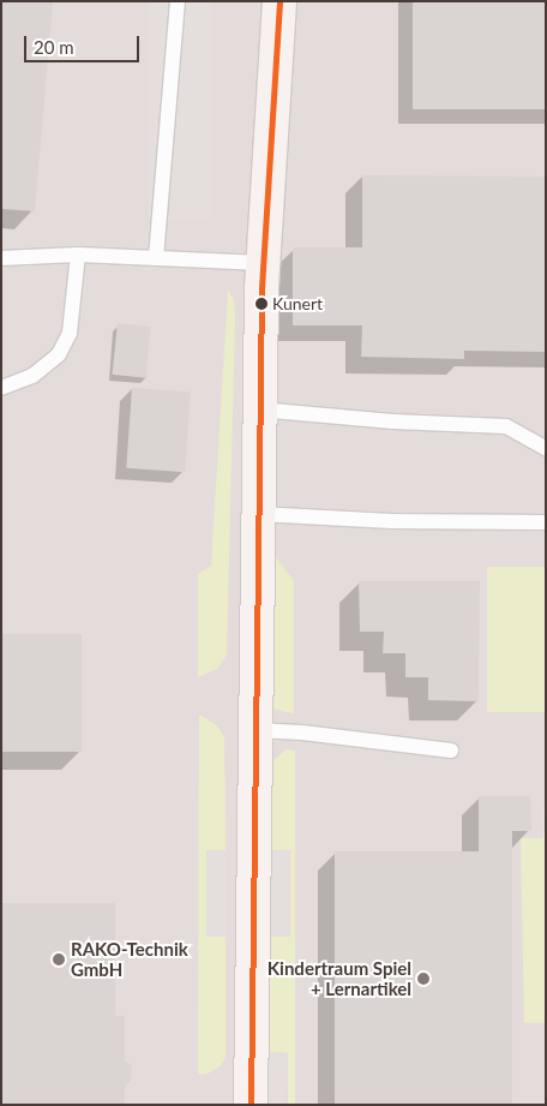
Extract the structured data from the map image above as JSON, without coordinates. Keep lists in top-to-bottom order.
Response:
{
  "places": ["Kunert", "RAKO-Technik GmbH", "Kindertraum Spiel + Lernartikel"],
  "scale_bar": "20 m"
}
